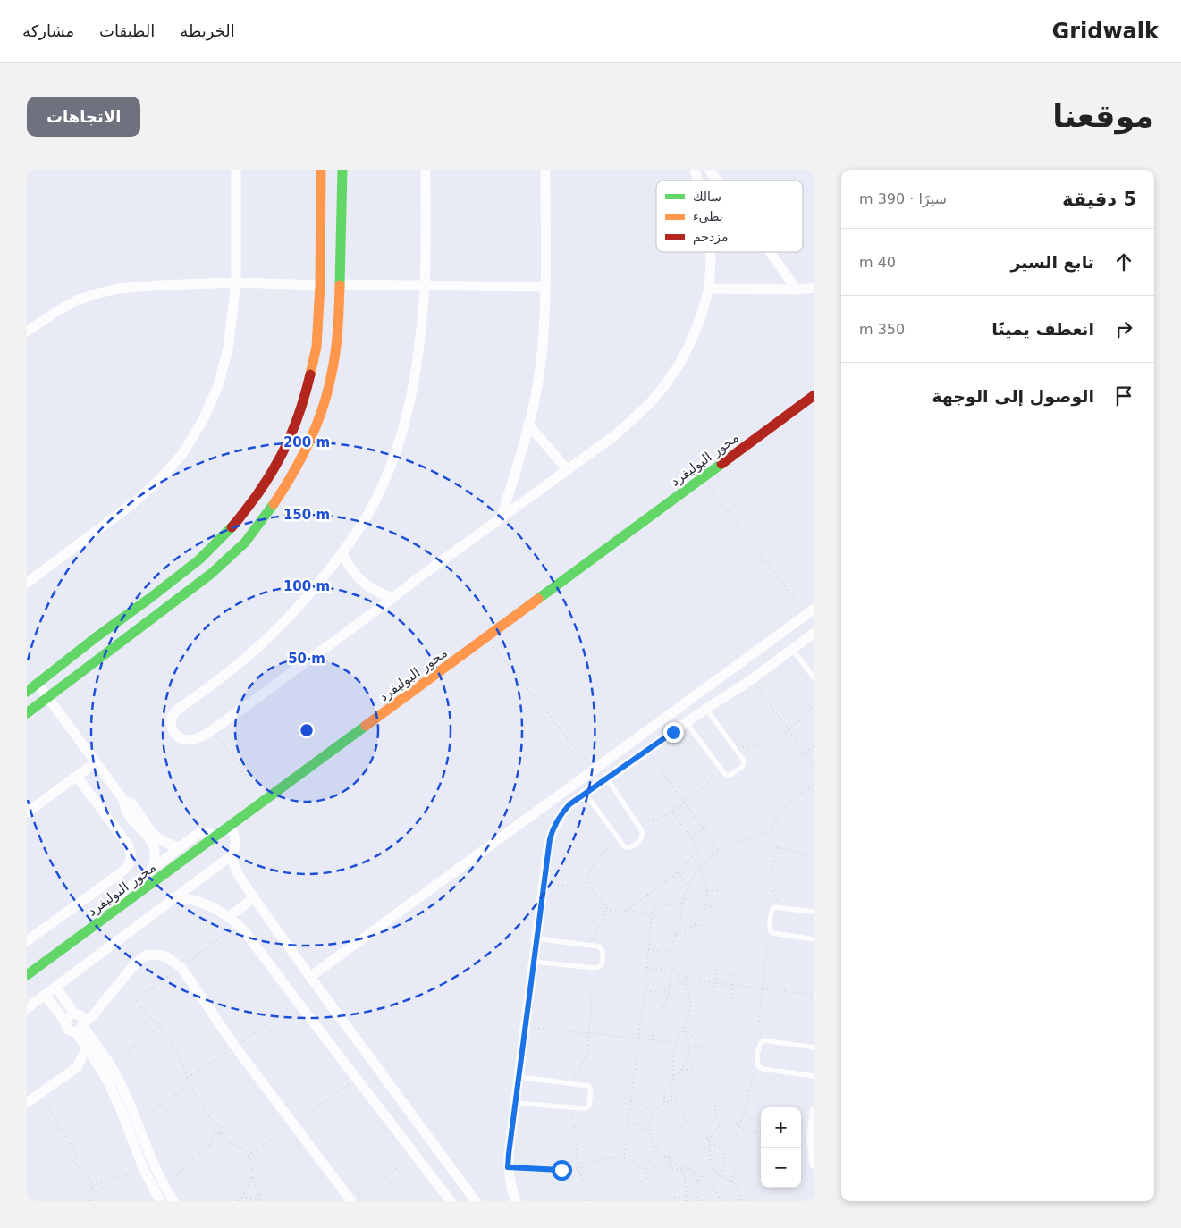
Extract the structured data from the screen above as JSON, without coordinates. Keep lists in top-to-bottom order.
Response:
{
  "streets": {
    "street": ["محور البوليفرد"]
  },
  "legend": ["سالك", "بطيء", "مزدحم"],
  "page": {
    "header": "Gridwalk",
    "nav": ["الخريطة", "الطبقات", "مشاركة"],
    "buttons": "الاتجاهات",
    "title": "موقعنا",
    "heading": ["5 دقيقة", "سيرًا · 390 m"],
    "list": [
      ["تابع السير", "40 m"],
      ["انعطف يمينًا", "350 m"],
      "الوصول إلى الوجهة"
    ],
    "map_buttons": ["+", "−"]
  },
  "rings": [
    "200 m",
    "150 m",
    "100 m",
    "50 m"
  ]
}
